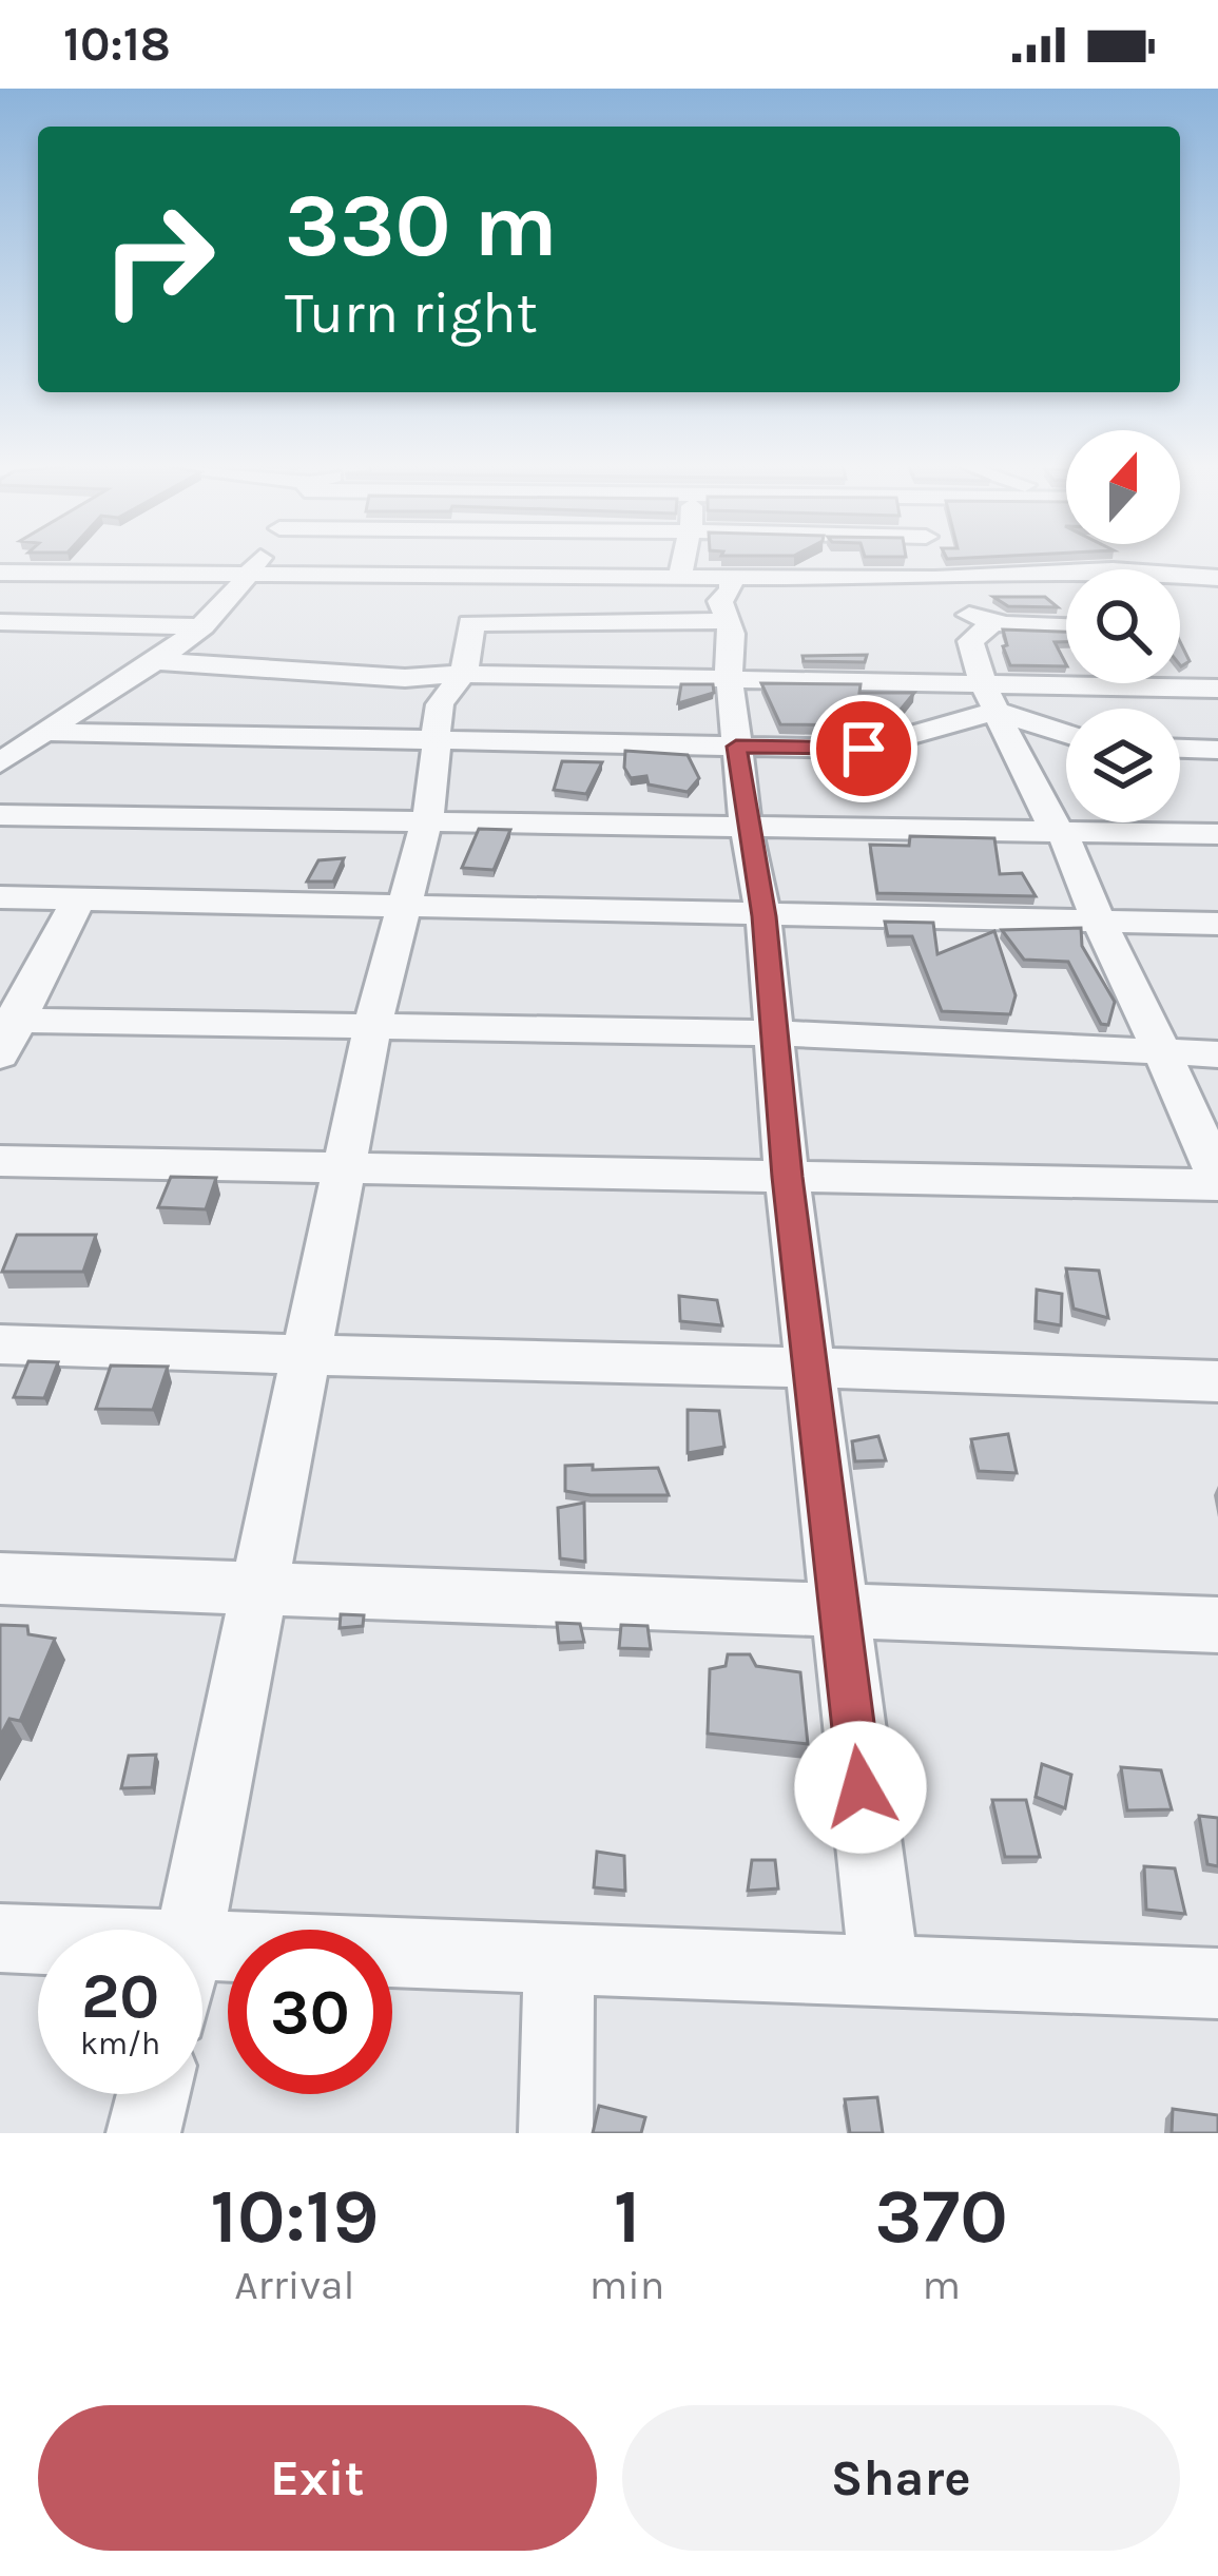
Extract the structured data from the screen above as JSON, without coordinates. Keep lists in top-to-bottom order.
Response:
{
  "north": "top",
  "page": {
    "status": "10:18",
    "turn": ["330 m", "Turn right"],
    "speed": "20 km/h",
    "limit": "30",
    "eta": [
      "10:19",
      "Arrival",
      "1",
      "min",
      "370",
      "m"
    ],
    "buttons": ["Exit", "Share"]
  }
}
